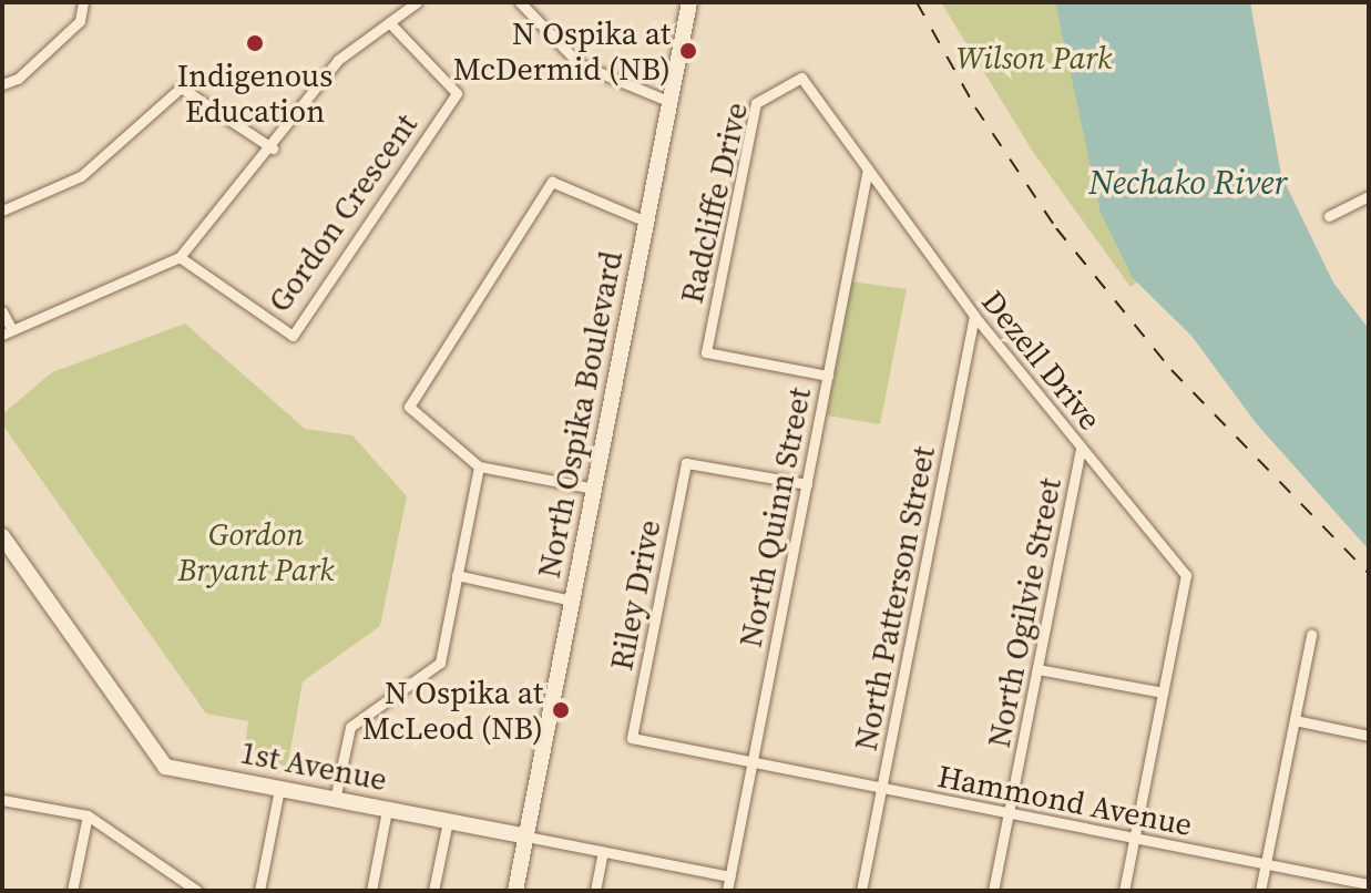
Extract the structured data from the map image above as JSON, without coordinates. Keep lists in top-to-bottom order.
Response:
{
  "streets": {
    "street": [
      "Radcliffe Drive",
      "Gordon Crescent",
      "Dezell Drive",
      "North Ospika Boulevard",
      "North Quinn Street",
      "Riley Drive",
      "North Patterson Street",
      "North Ogilvie Street",
      "1st Avenue",
      "Hammond Avenue"
    ]
  },
  "crossings": [
    ["Radcliffe Drive", "Dezell Drive"],
    ["Radcliffe Drive", "North Quinn Street"],
    ["Dezell Drive", "North Quinn Street"],
    ["Dezell Drive", "North Patterson Street"],
    ["Dezell Drive", "North Ogilvie Street"],
    ["North Ospika Boulevard", "1st Avenue"],
    ["North Quinn Street", "Riley Drive"],
    ["North Quinn Street", "1st Avenue"],
    ["North Quinn Street", "Hammond Avenue"],
    ["Riley Drive", "Hammond Avenue"],
    ["North Patterson Street", "Hammond Avenue"],
    ["North Ogilvie Street", "Hammond Avenue"]
  ],
  "water": ["Nechako River"],
  "parks": ["Wilson Park", "Gordon Bryant Park"],
  "places": ["Indigenous Education", "N Ospika at McDermid (NB)", "N Ospika at McLeod (NB)"]
}
